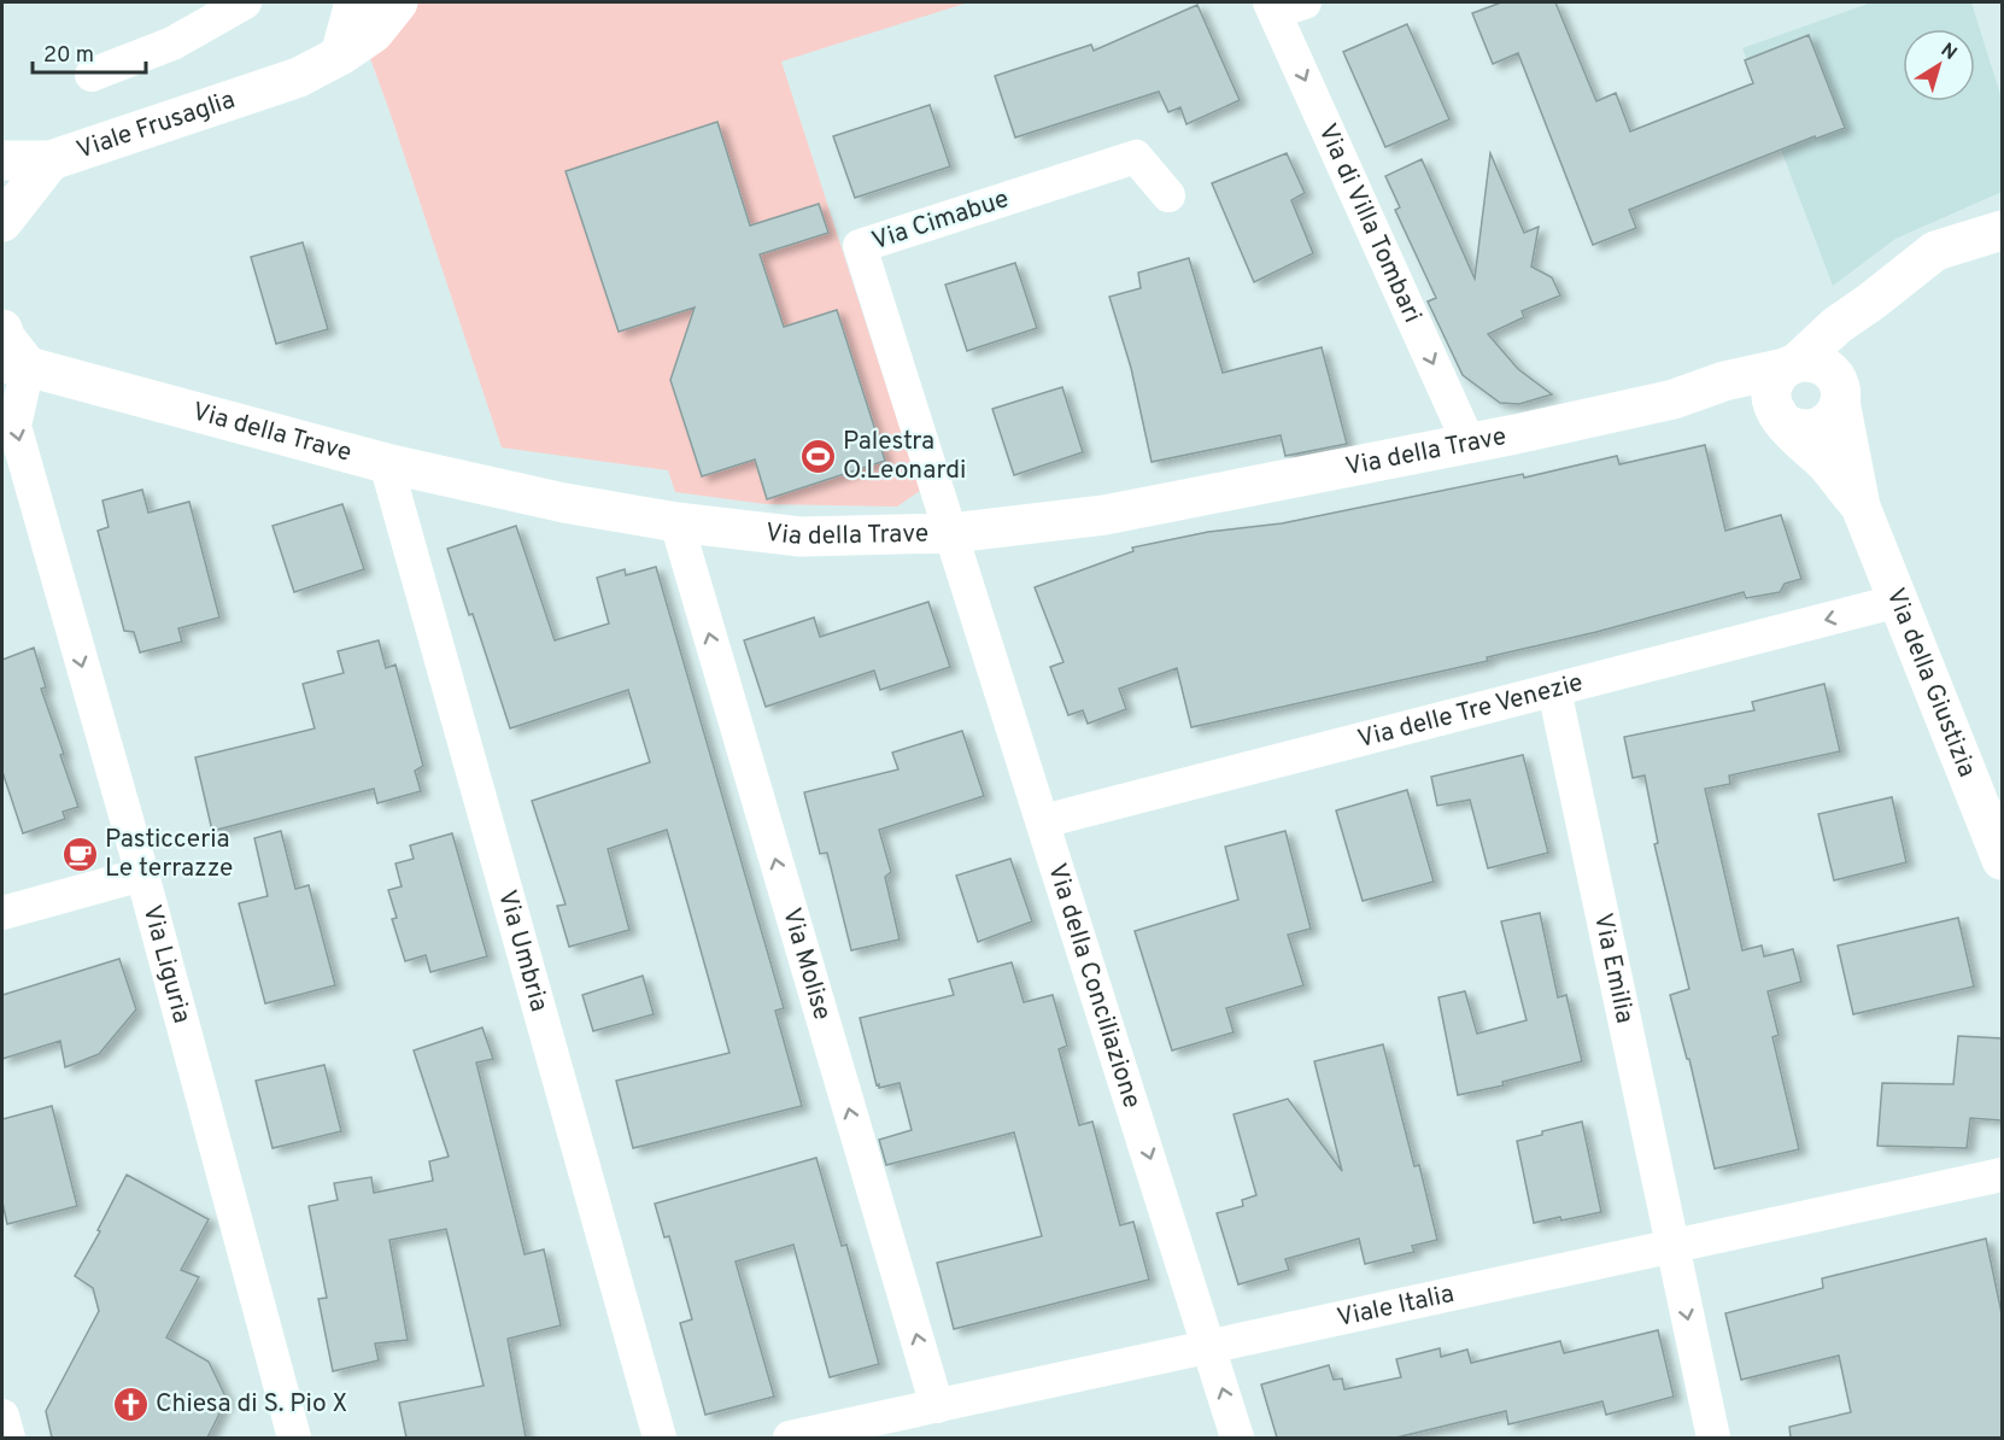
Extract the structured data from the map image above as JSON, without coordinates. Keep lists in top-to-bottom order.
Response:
{
  "streets": {
    "street": [
      "Viale Frusaglia",
      "Via Cimabue",
      "Via di Villa Tombari",
      "Via della Trave",
      "Via della Giustizia",
      "Via delle Tre Venezie",
      "Via Umbria",
      "Via Liguria",
      "Via Molise",
      "Via Emilia",
      "Via della Conciliazione",
      "Viale Italia"
    ]
  },
  "crossings": [
    ["Via Cimabue", "Via della Trave"],
    ["Via Cimabue", "Via della Conciliazione"],
    ["Via di Villa Tombari", "Via della Trave"],
    ["Via della Trave", "Via della Giustizia"],
    ["Via della Trave", "Via Umbria"],
    ["Via della Trave", "Via Liguria"],
    ["Via della Trave", "Via Molise"],
    ["Via della Trave", "Via della Conciliazione"],
    ["Via della Giustizia", "Via delle Tre Venezie"],
    ["Via delle Tre Venezie", "Via Emilia"],
    ["Via delle Tre Venezie", "Via della Conciliazione"],
    ["Via Molise", "Viale Italia"],
    ["Via Emilia", "Viale Italia"],
    ["Via della Conciliazione", "Viale Italia"]
  ],
  "one_way": [
    "Via di Villa Tombari",
    "Via delle Tre Venezie",
    "Via Liguria",
    "Via Molise"
  ],
  "places": {
    "sports": ["Palestra O.Leonardi"],
    "cafe": ["Pasticceria Le terrazze"],
    "church": ["Chiesa di S. Pio X"]
  },
  "scale_bar": "20 m",
  "north": "top right"
}
